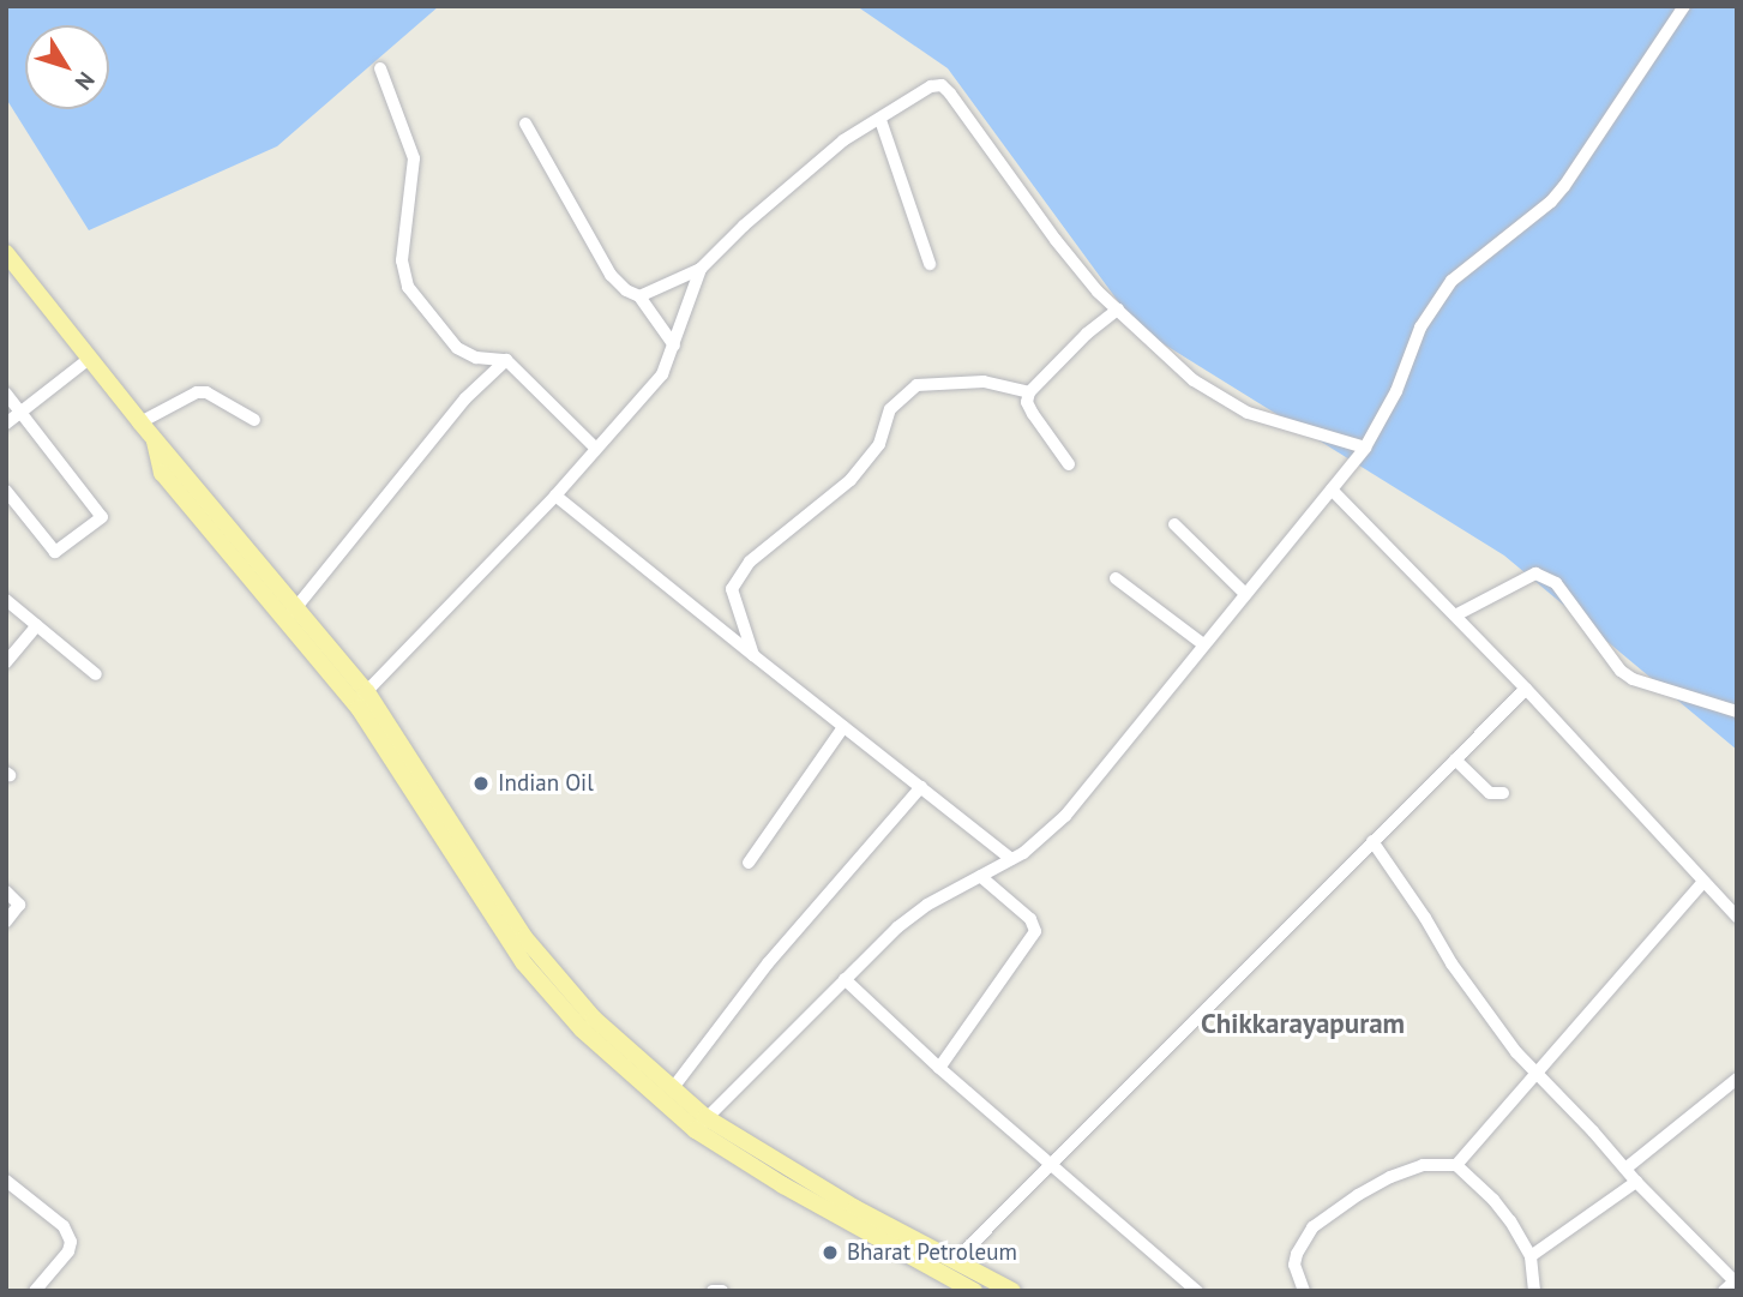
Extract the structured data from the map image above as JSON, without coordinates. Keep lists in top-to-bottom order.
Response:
{
  "districts": ["Chikkarayapuram"],
  "places": ["Indian Oil", "Bharat Petroleum"],
  "north": "bottom right"
}
